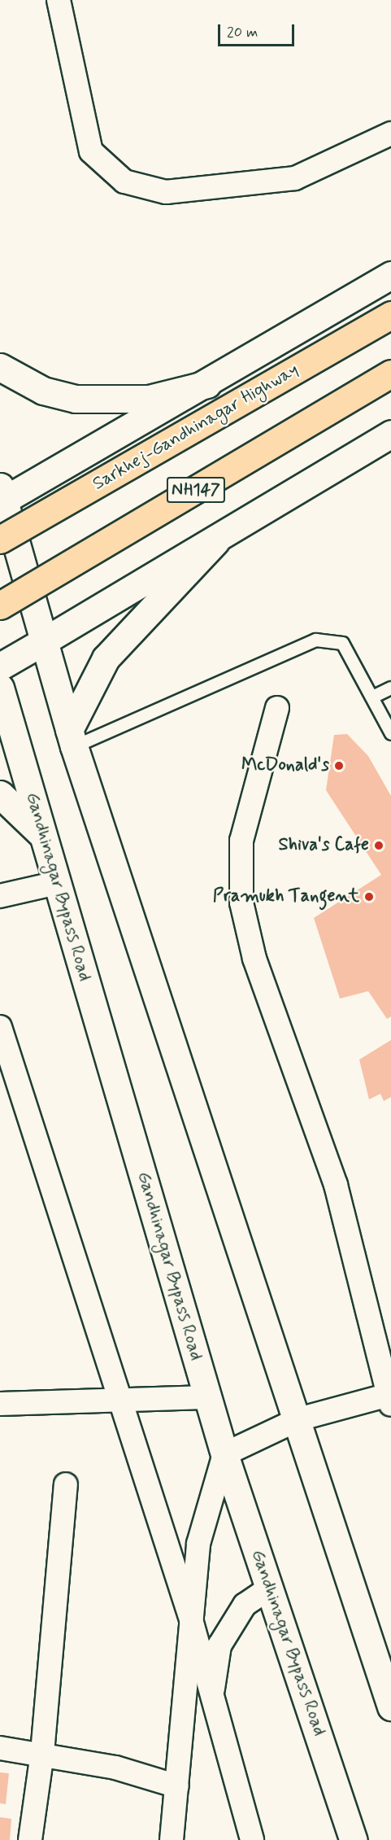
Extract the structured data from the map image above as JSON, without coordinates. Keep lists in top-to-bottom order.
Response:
{
  "streets": {
    "highway": ["Sarkhej-Gandhinagar Highway", "NH147"],
    "main road": ["Gandhinagar Bypass Road"]
  },
  "places": ["McDonald's", "Shiva's Cafe", "Pramukh Tangent"],
  "scale_bar": "20 m"
}
